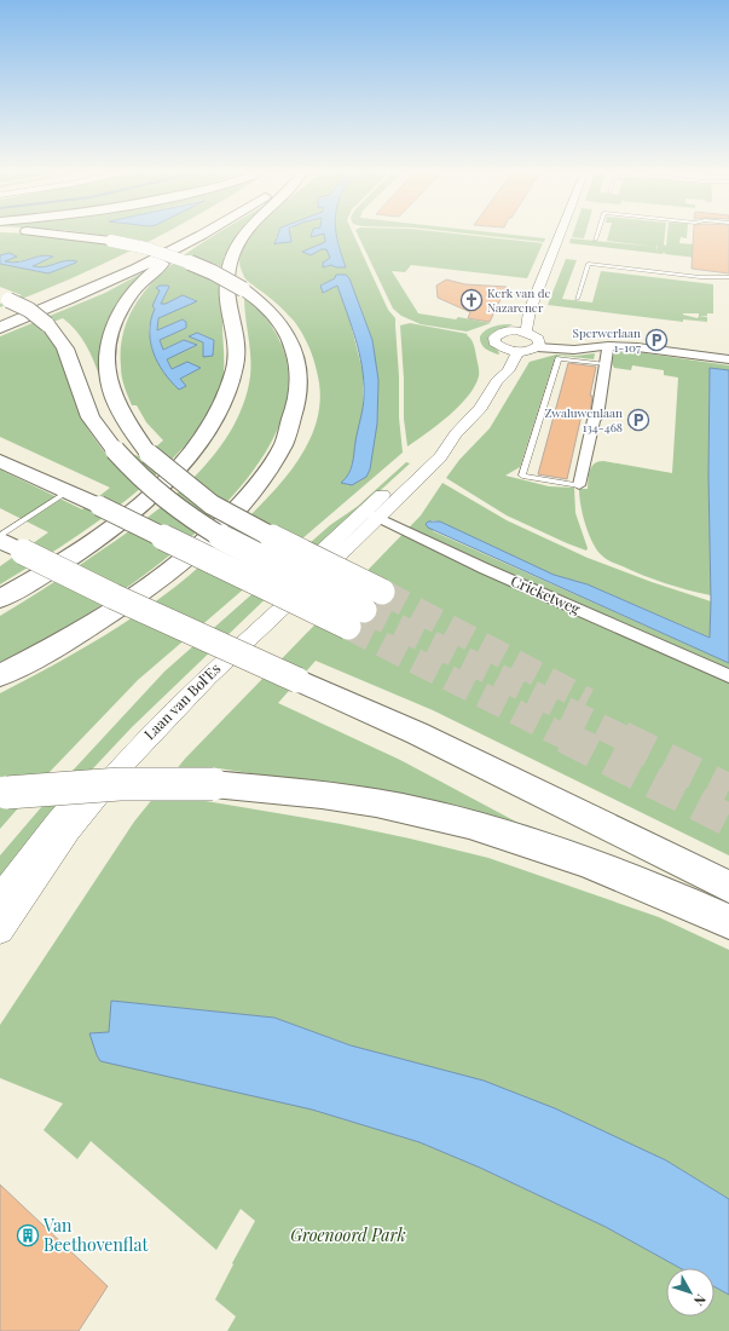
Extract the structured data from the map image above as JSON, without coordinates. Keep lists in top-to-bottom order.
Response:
{
  "streets": {
    "street": ["Cricketweg", "Laan van Bol'Es"]
  },
  "crossings": [
    ["Cricketweg", "Laan van Bol'Es"]
  ],
  "parks": ["Groenoord Park"],
  "places": {
    "church": ["Kerk van de Nazarener"],
    "parking": ["Sperwerlaan 1-107", "Zwaluwenlaan 134-468"],
    "building": ["Van Beethovenflat"]
  },
  "north": "bottom right"
}
